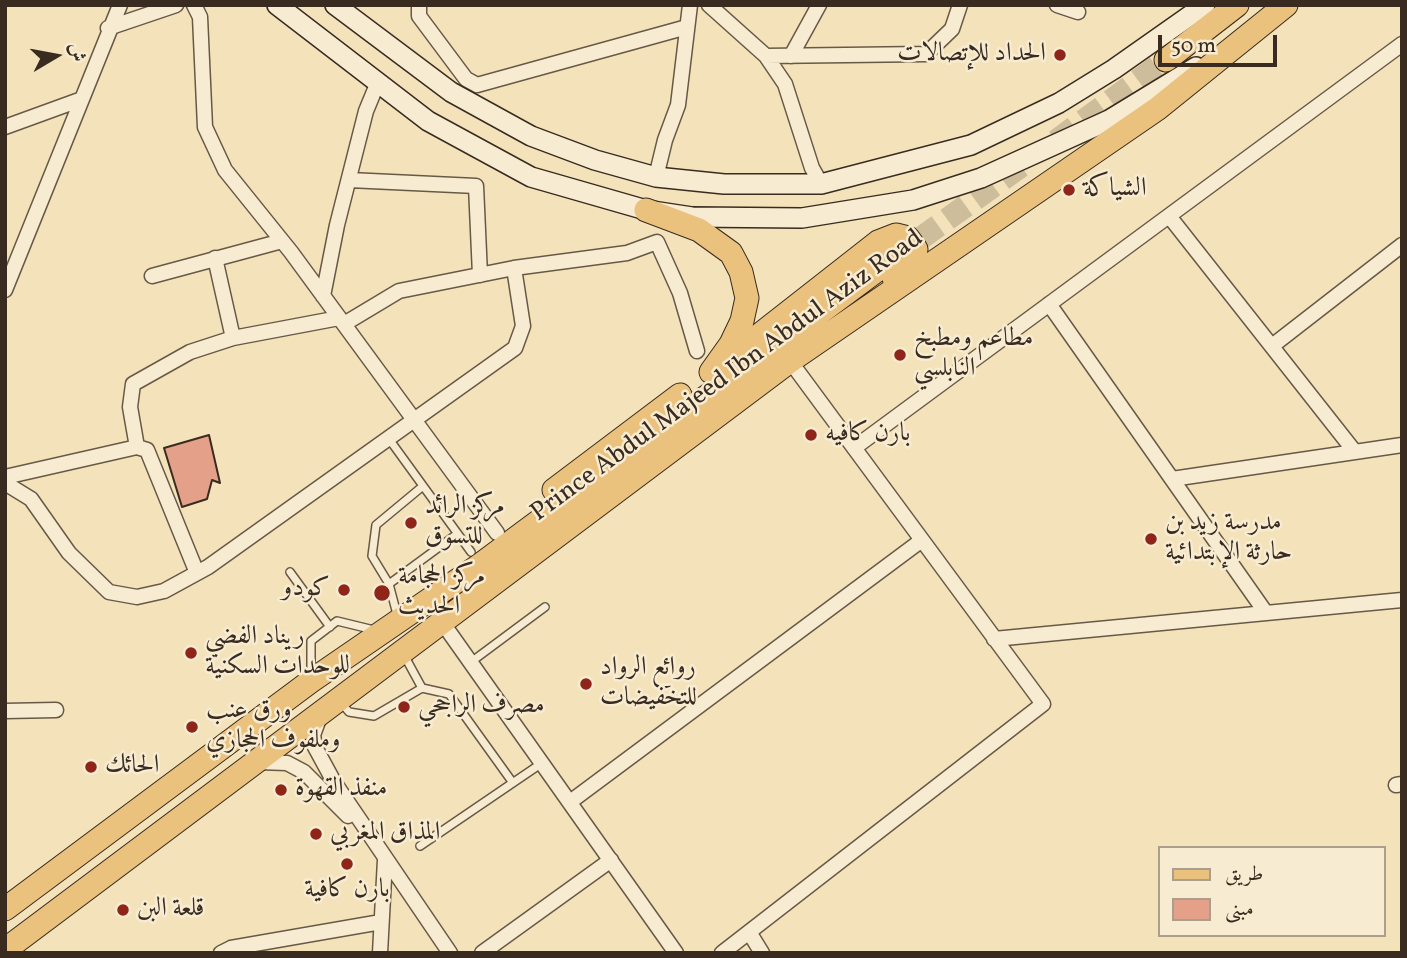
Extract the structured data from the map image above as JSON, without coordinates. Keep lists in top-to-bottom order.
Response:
{
  "streets": {
    "main road": ["Prince Abdul Majeed Ibn Abdul Aziz Road"]
  },
  "places": [
    "الحداد للإتصالات",
    "الشياكة",
    "مطاعم ومطبخ النابلسي",
    "بارن كافيه",
    "مركز الرائد للتسوق",
    "مدرسة زيد بن حارثة الإبتدائية",
    "كودو",
    "مركز الحجامة الحديث",
    "ريناد الفضي للوحدات السكنية",
    "روائع الرواد للتخفيضات",
    "مصرف الراجحي",
    "ورق عنب وملفوف الحجازي",
    "الحائك",
    "منفذ القهوة",
    "المذاق المغربي",
    "بارن كافية",
    "قلعة البن"
  ],
  "legend": ["طريق", "مبنى"],
  "scale_bar": "50 m",
  "north": "right"
}
